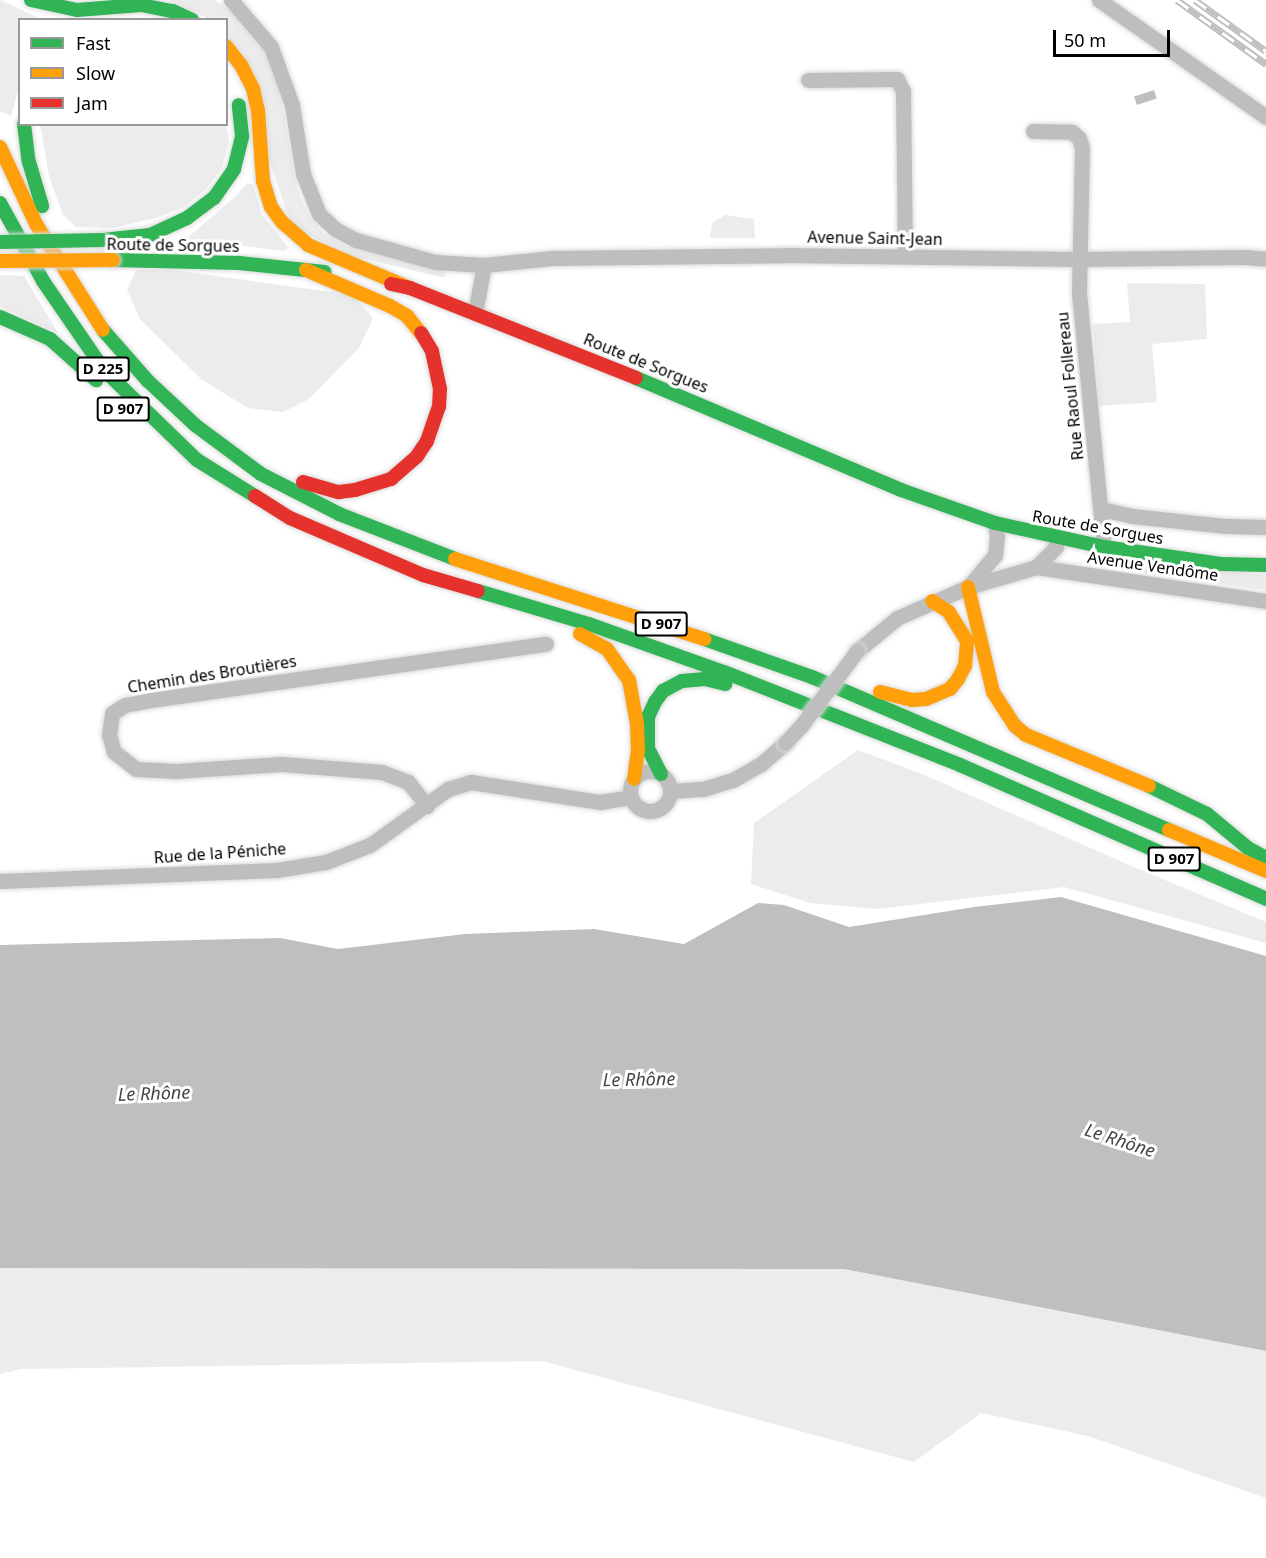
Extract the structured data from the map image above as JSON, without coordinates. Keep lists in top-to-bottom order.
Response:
{
  "streets": {
    "main road": ["Route de Sorgues", "D 225", "D 907"],
    "street": [
      "Avenue Saint-Jean",
      "Rue Raoul Follereau",
      "Avenue Vendôme",
      "Chemin des Broutières",
      "Rue de la Péniche"
    ]
  },
  "crossings": [
    ["Avenue Saint-Jean", "Rue Raoul Follereau"],
    ["Route de Sorgues", "Rue Raoul Follereau"],
    ["Route de Sorgues", "D 907"],
    ["D 225", "D 907"],
    ["Chemin des Broutières", "Rue de la Péniche"]
  ],
  "water": ["Le Rhône"],
  "legend": ["Fast", "Slow", "Jam"],
  "scale_bar": "50 m"
}
